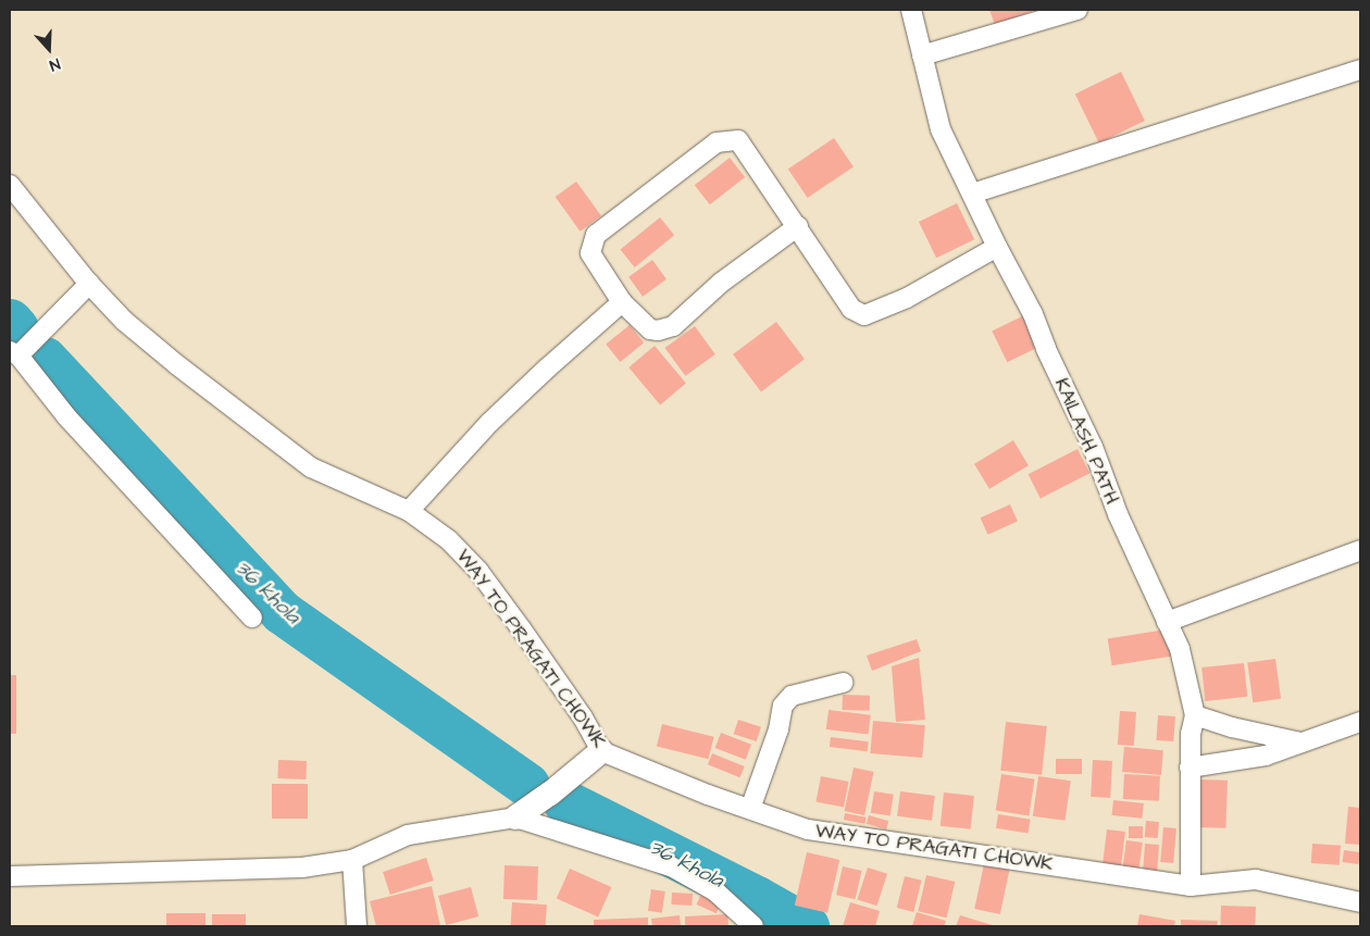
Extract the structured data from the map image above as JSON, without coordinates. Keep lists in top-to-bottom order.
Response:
{
  "streets": {
    "street": ["KAILASH PATH", "WAY TO PRAGATI CHOWK"]
  },
  "crossings": [
    ["KAILASH PATH", "WAY TO PRAGATI CHOWK"]
  ],
  "water": ["36 khola"],
  "north": "bottom"
}
